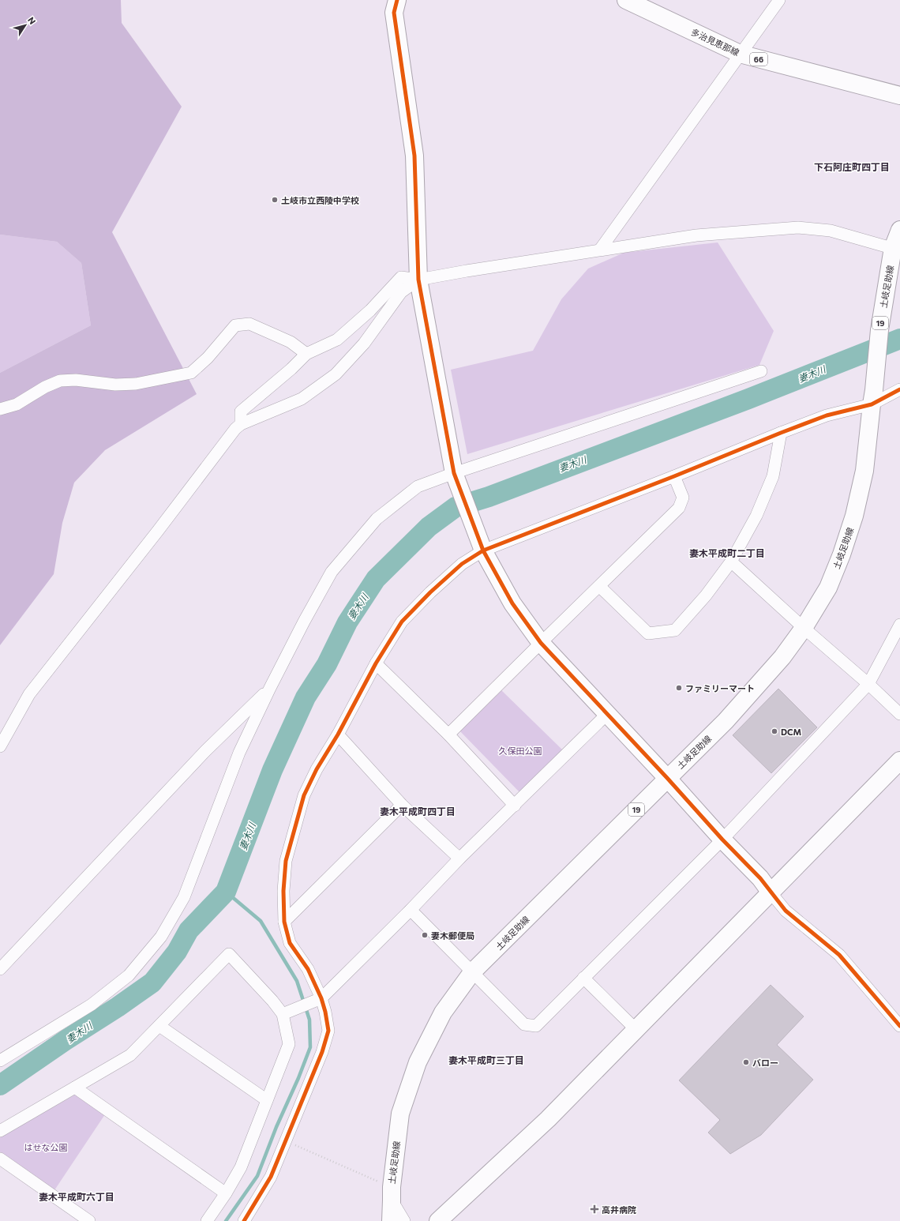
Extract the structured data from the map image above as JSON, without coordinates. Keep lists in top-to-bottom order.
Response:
{
  "streets": {
    "street": [
      "多治見恵那線",
      "66",
      "土岐足助線",
      "19"
    ]
  },
  "districts": [
    "下石阿庄町四丁目",
    "妻木平成町二丁目",
    "妻木平成町四丁目",
    "妻木平成町三丁目",
    "妻木平成町六丁目"
  ],
  "water": ["妻木川"],
  "parks": ["久保田公園", "はせな公園"],
  "places": {
    "other": [
      "土岐市立西陵中学校",
      "ファミリーマート",
      "DCM",
      "妻木郵便局",
      "バロー"
    ],
    "health": ["高井病院"]
  },
  "north": "top right"
}
